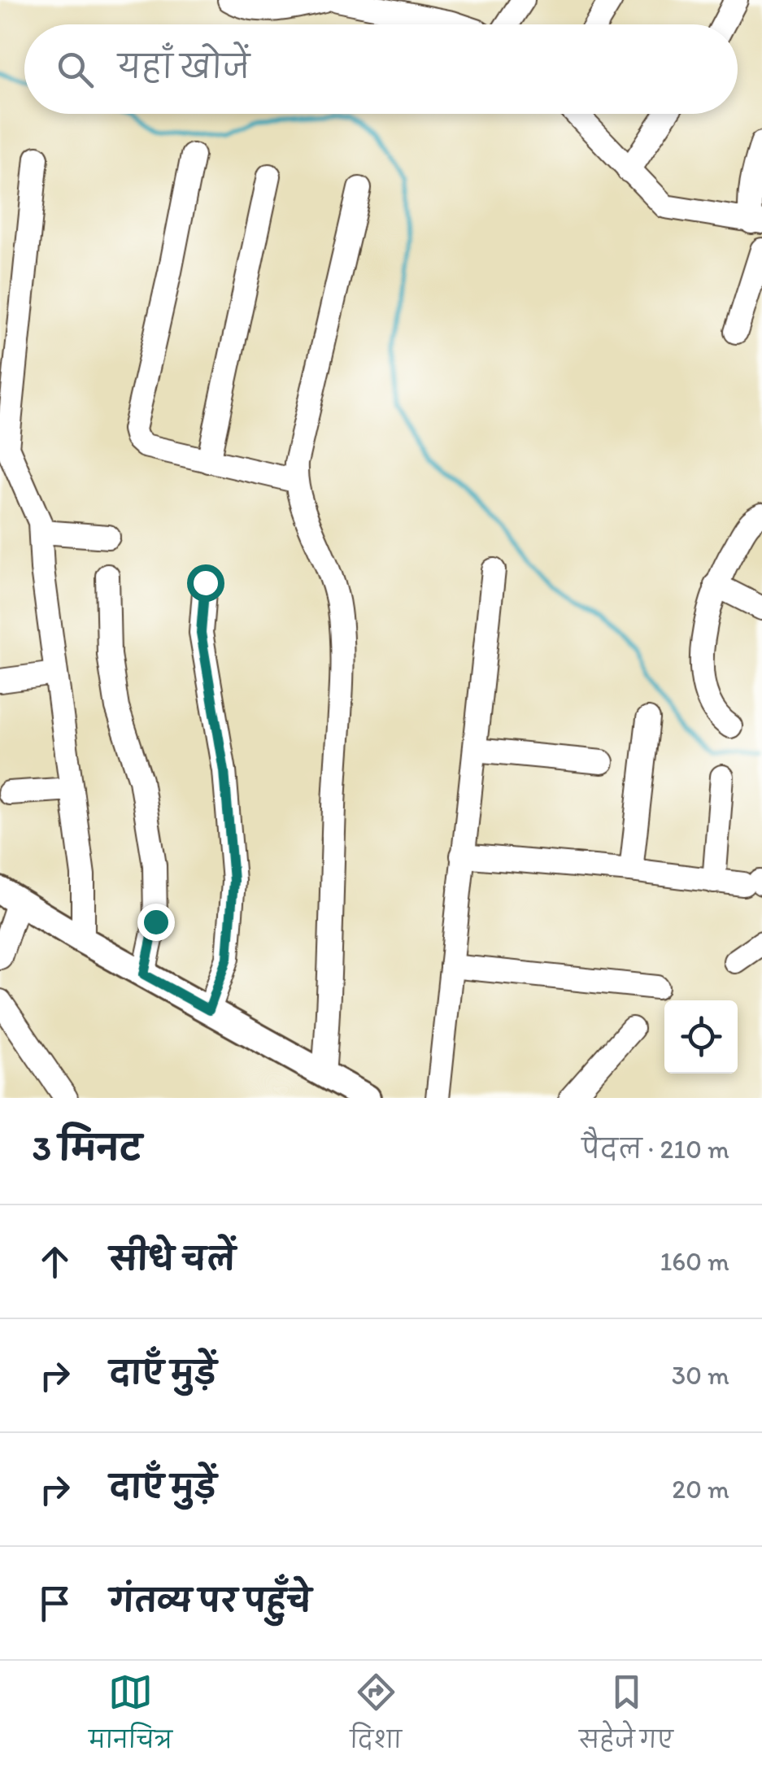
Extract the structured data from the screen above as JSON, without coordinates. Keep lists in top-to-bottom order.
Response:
{
  "page": {
    "search": "यहाँ खोजें",
    "heading": ["3 मिनट", "पैदल · 210 m"],
    "list": [
      ["सीधे चलें", "160 m"],
      ["दाएँ मुड़ें", "30 m"],
      ["दाएँ मुड़ें", "20 m"],
      "गंतव्य पर पहुँचे"
    ],
    "nav": ["मानचित्र", "दिशा", "सहेजे गए"]
  }
}
